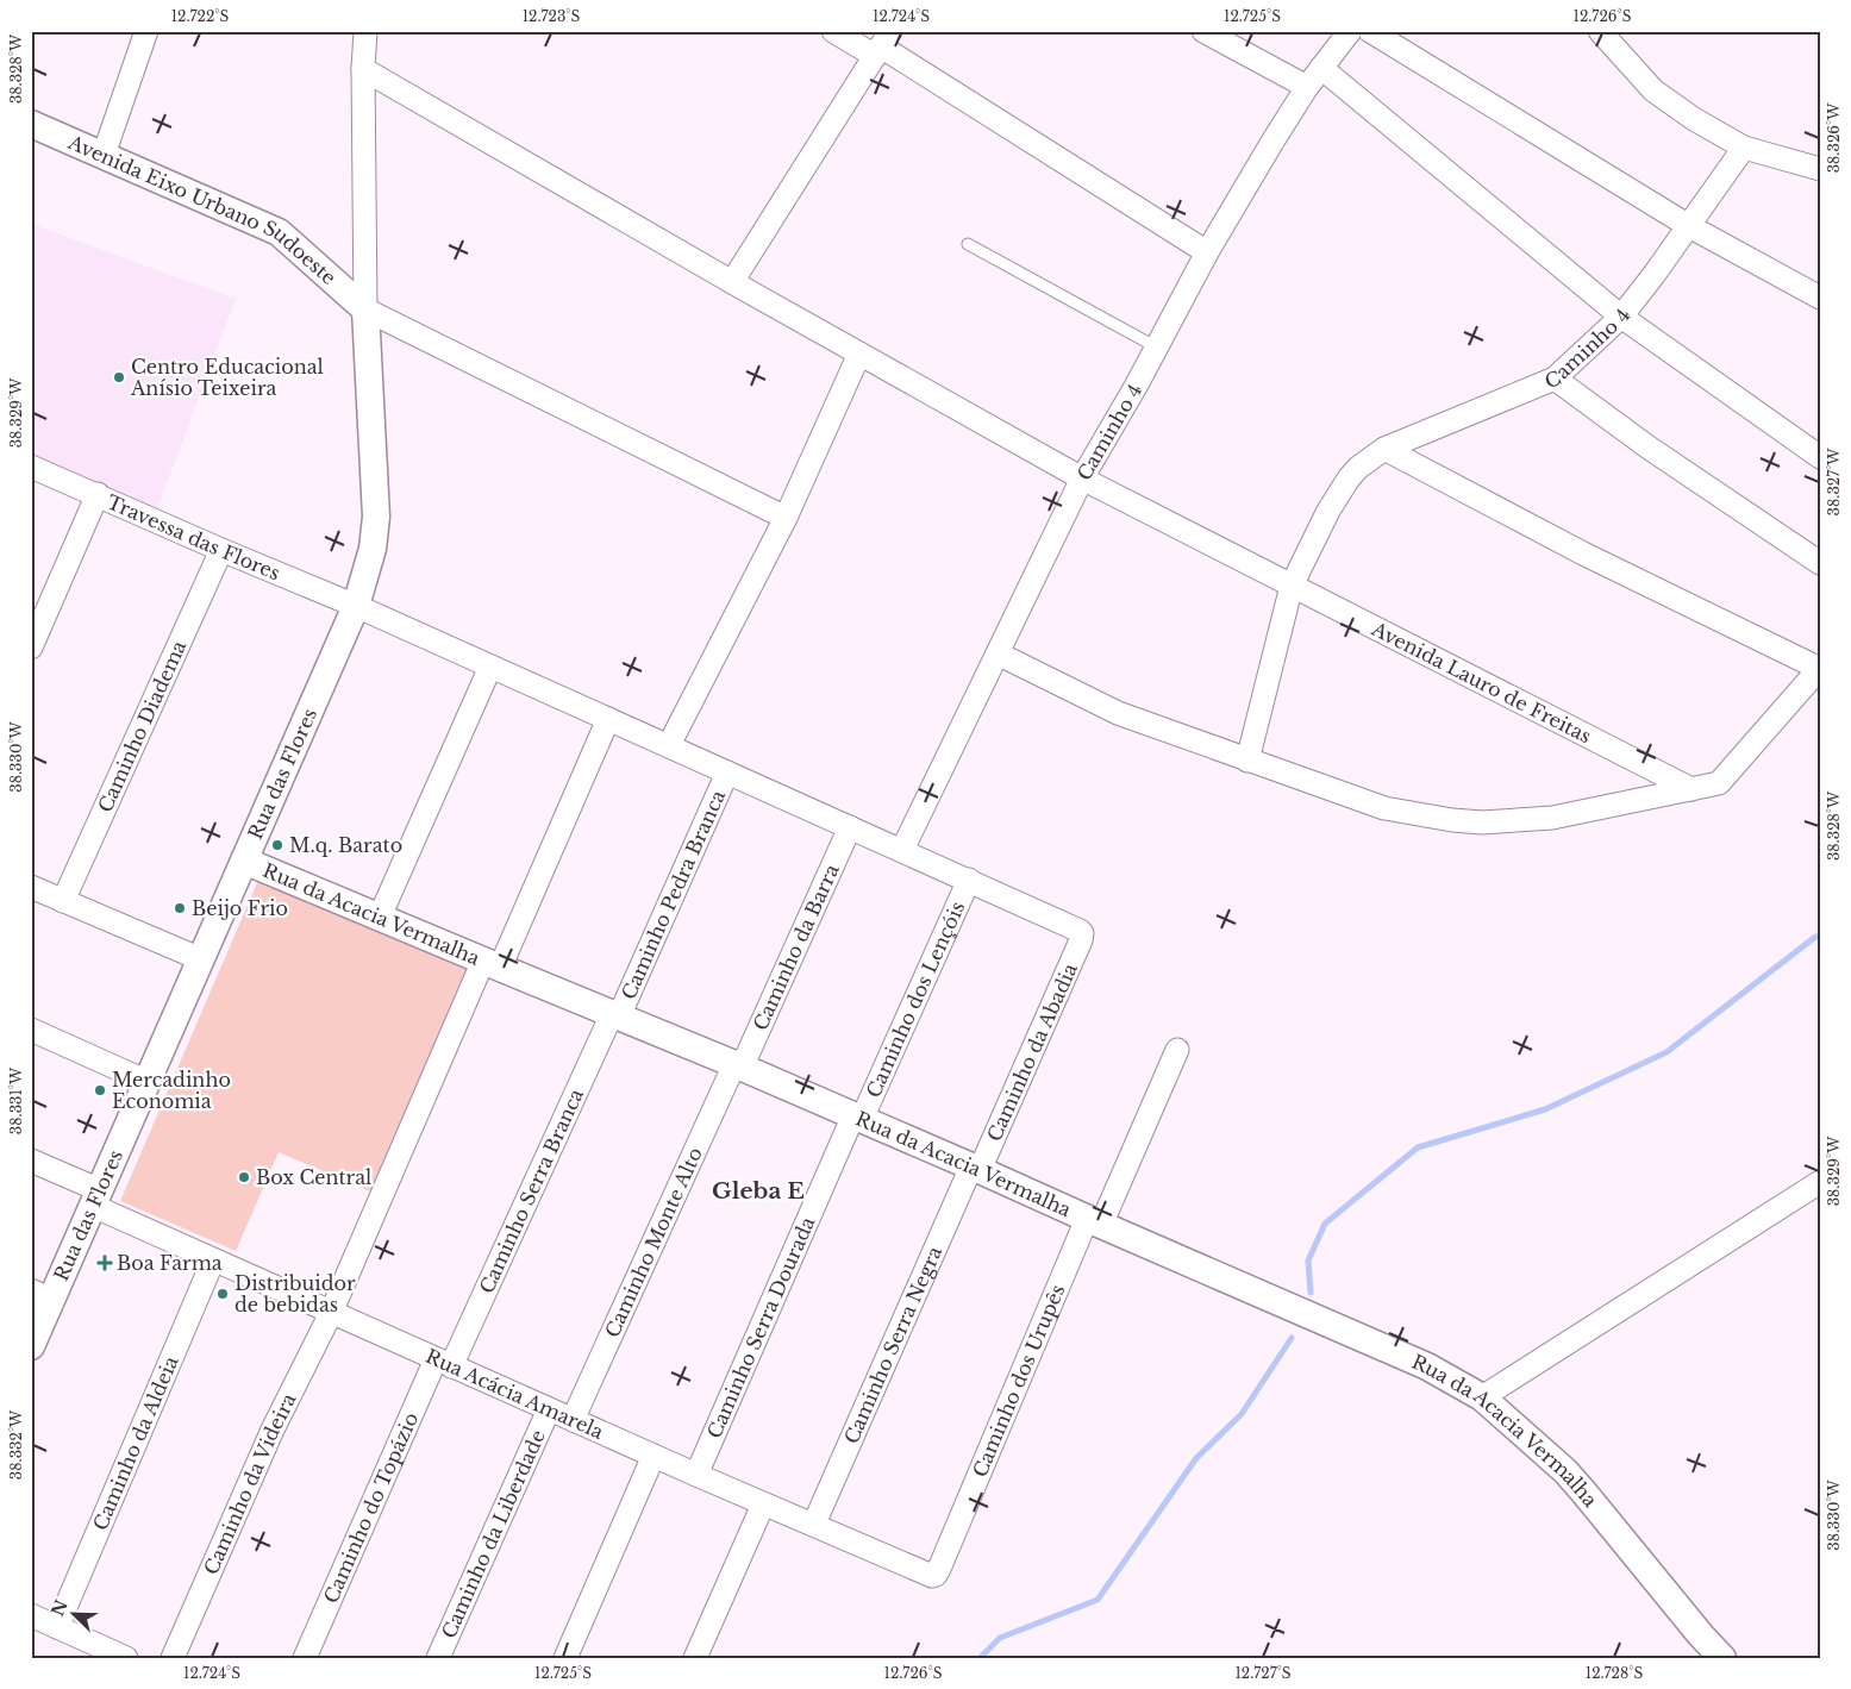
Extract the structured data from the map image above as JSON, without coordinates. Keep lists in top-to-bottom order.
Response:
{
  "streets": {
    "street": [
      "Avenida Eixo Urbano Sudoeste",
      "Caminho 4",
      "Travessa das Flores",
      "Avenida Lauro de Freitas",
      "Caminho Diadema",
      "Rua das Flores",
      "Caminho Pedra Branca",
      "Rua da Acacia Vermalha",
      "Caminho da Barra",
      "Caminho dos Lençóis",
      "Caminho da Abadia",
      "Caminho Serra Branca",
      "Caminho Monte Alto",
      "Caminho Serra Dourada",
      "Caminho Serra Negra",
      "Caminho dos Urupês",
      "Rua Acácia Amarela",
      "Caminho da Aldeia",
      "Caminho da Videira",
      "Caminho do Topázio",
      "Caminho da Liberdade"
    ]
  },
  "crossings": [
    ["Avenida Eixo Urbano Sudoeste", "Rua das Flores"],
    ["Caminho 4", "Travessa das Flores"],
    ["Caminho 4", "Avenida Lauro de Freitas"],
    ["Travessa das Flores", "Caminho Diadema"],
    ["Travessa das Flores", "Rua das Flores"],
    ["Travessa das Flores", "Caminho Pedra Branca"],
    ["Travessa das Flores", "Caminho da Barra"],
    ["Travessa das Flores", "Caminho dos Lençóis"],
    ["Travessa das Flores", "Caminho da Abadia"],
    ["Travessa das Flores", "Caminho da Videira"],
    ["Rua das Flores", "Rua da Acacia Vermalha"],
    ["Rua das Flores", "Rua Acácia Amarela"],
    ["Caminho Pedra Branca", "Rua da Acacia Vermalha"],
    ["Caminho Pedra Branca", "Caminho Serra Branca"],
    ["Rua da Acacia Vermalha", "Caminho da Barra"],
    ["Rua da Acacia Vermalha", "Caminho dos Lençóis"],
    ["Rua da Acacia Vermalha", "Caminho da Abadia"],
    ["Rua da Acacia Vermalha", "Caminho Serra Branca"],
    ["Rua da Acacia Vermalha", "Caminho Monte Alto"],
    ["Rua da Acacia Vermalha", "Caminho Serra Dourada"],
    ["Rua da Acacia Vermalha", "Caminho Serra Negra"],
    ["Rua da Acacia Vermalha", "Caminho dos Urupês"],
    ["Rua da Acacia Vermalha", "Caminho da Videira"],
    ["Caminho da Barra", "Caminho Monte Alto"],
    ["Caminho dos Lençóis", "Caminho Serra Dourada"],
    ["Caminho da Abadia", "Caminho Serra Negra"],
    ["Caminho Serra Branca", "Rua Acácia Amarela"],
    ["Caminho Serra Branca", "Caminho do Topázio"],
    ["Caminho Monte Alto", "Rua Acácia Amarela"],
    ["Caminho Serra Dourada", "Rua Acácia Amarela"],
    ["Caminho Serra Negra", "Rua Acácia Amarela"],
    ["Caminho dos Urupês", "Rua Acácia Amarela"],
    ["Rua Acácia Amarela", "Caminho da Aldeia"],
    ["Rua Acácia Amarela", "Caminho da Videira"],
    ["Rua Acácia Amarela", "Caminho do Topázio"],
    ["Rua Acácia Amarela", "Caminho da Liberdade"]
  ],
  "districts": ["Gleba E"],
  "places": {
    "other": [
      "Centro Educacional Anísio Teixeira",
      "M.q. Barato",
      "Beijo Frio",
      "Mercadinho Economia",
      "Box Central",
      "Distribuidor de bebidas"
    ],
    "health": ["Boa Farma"]
  },
  "north": "top left",
  "coordinates": [
    "12.722°S",
    "12.723°S",
    "12.724°S",
    "12.725°S",
    "12.726°S",
    "38.328°W",
    "38.326°W",
    "38.329°W",
    "38.327°W",
    "38.330°W",
    "38.331°W",
    "38.332°W",
    "12.727°S",
    "12.728°S"
  ]
}
